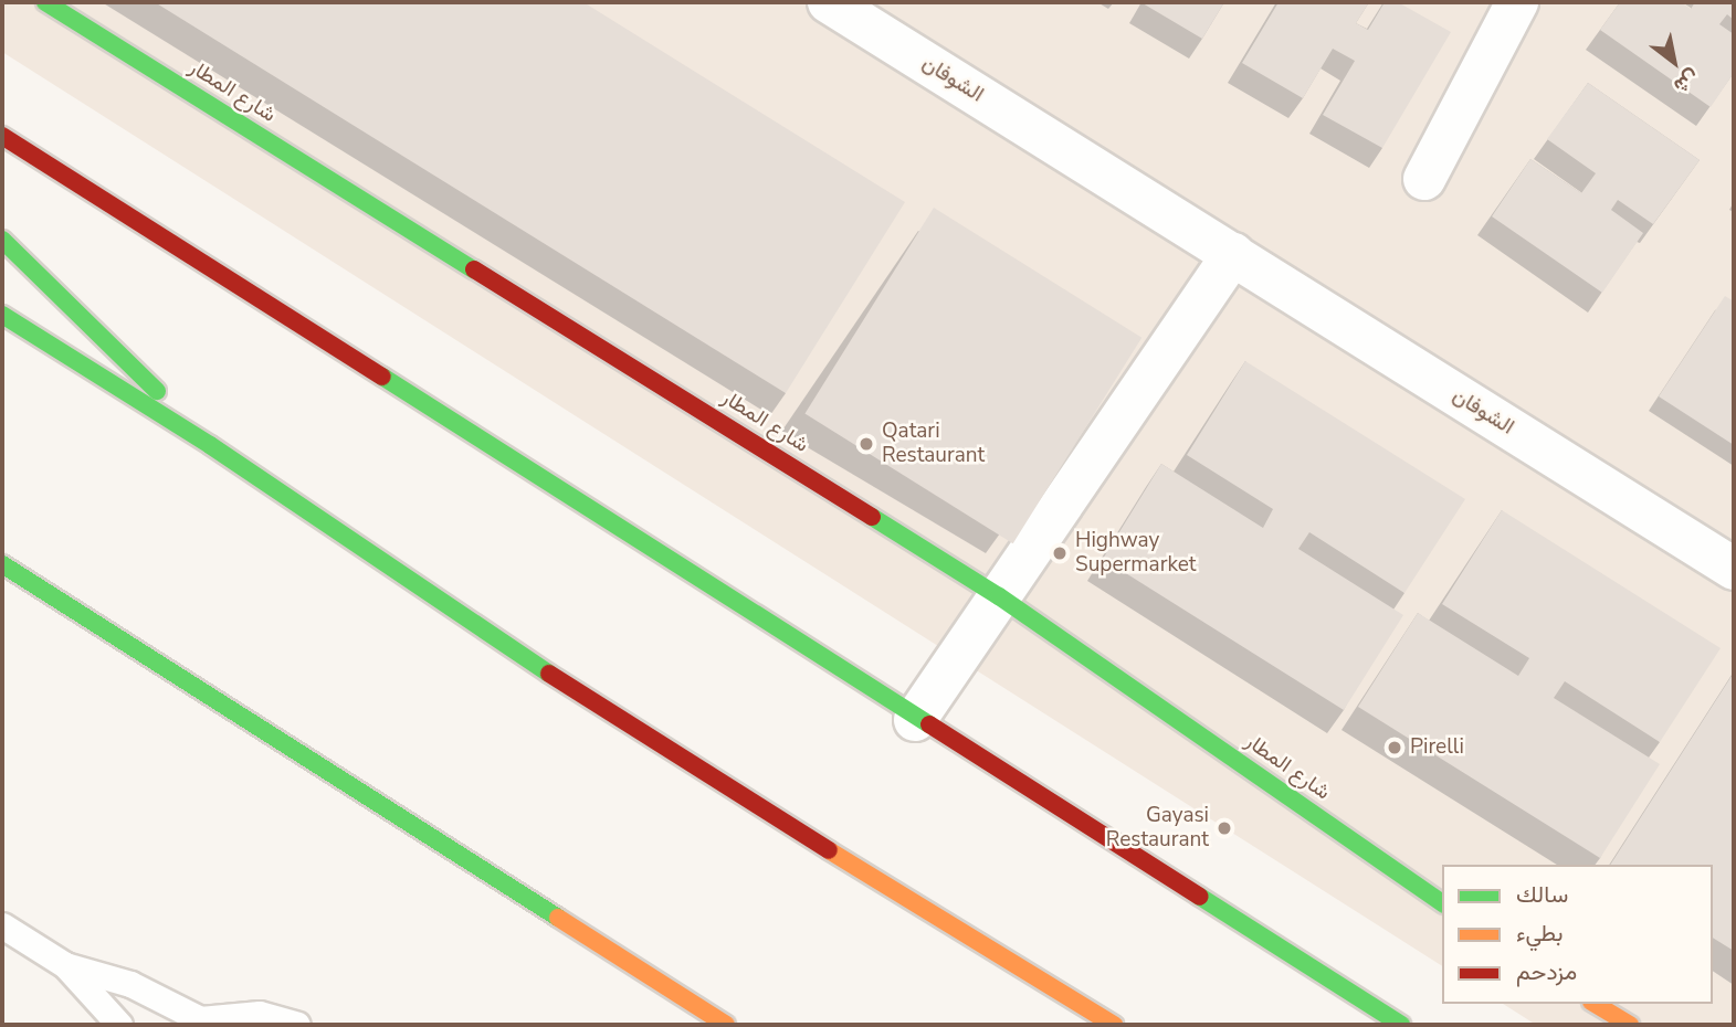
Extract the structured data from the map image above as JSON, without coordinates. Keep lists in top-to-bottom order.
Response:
{
  "streets": {
    "main road": ["شارع المطار"],
    "street": ["الشوفان"]
  },
  "places": [
    "Qatari Restaurant",
    "Highway Supermarket",
    "Pirelli",
    "Gayasi Restaurant"
  ],
  "legend": ["سالك", "بطيء", "مزدحم"],
  "north": "bottom right"
}
